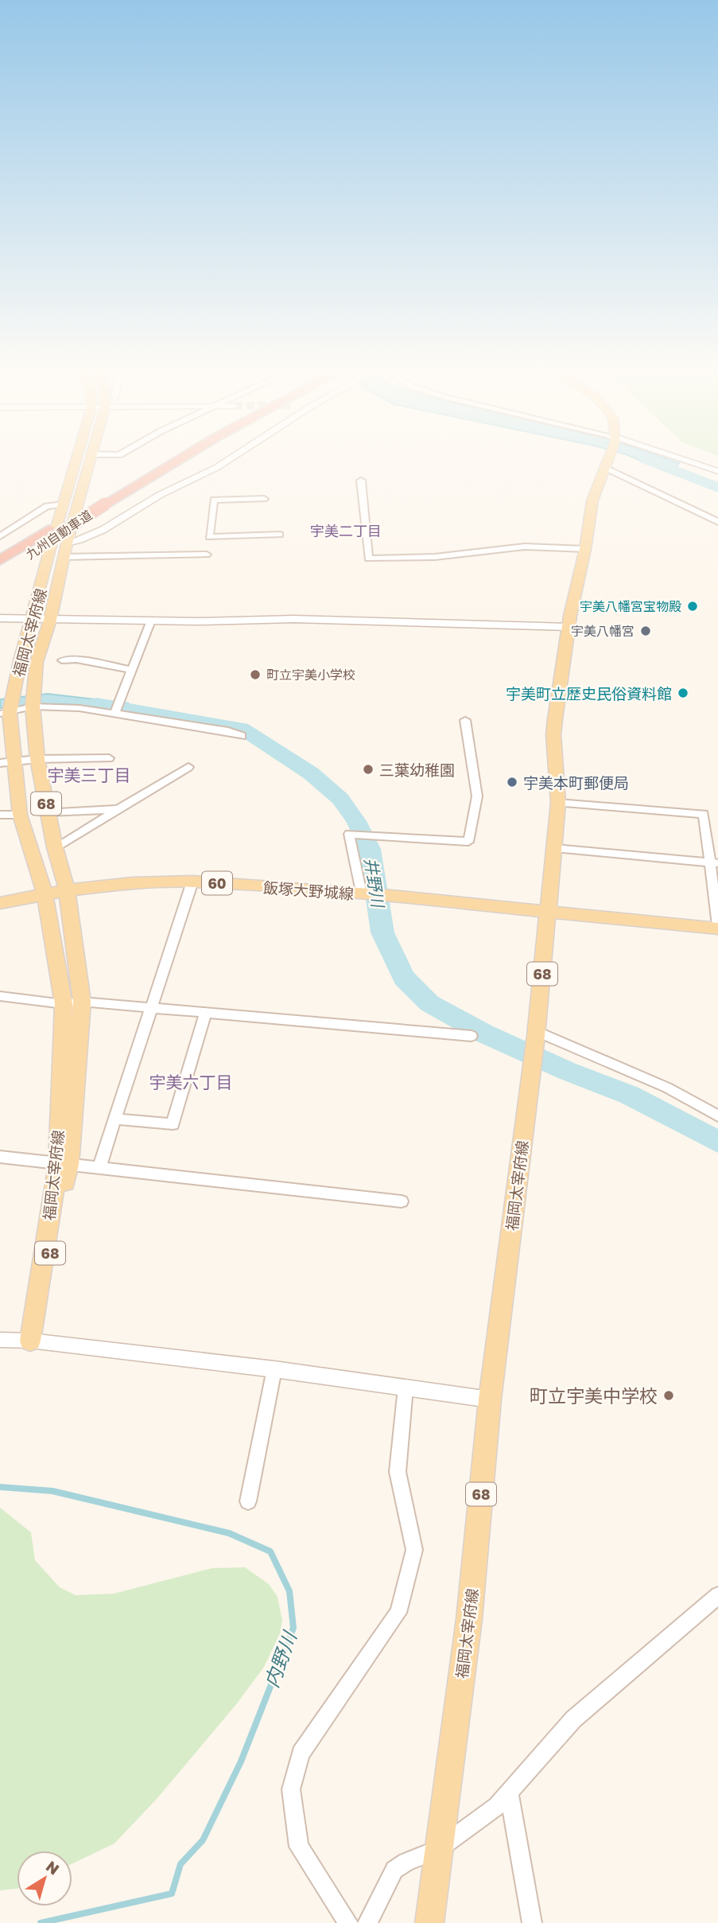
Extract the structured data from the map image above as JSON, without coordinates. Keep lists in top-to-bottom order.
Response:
{
  "streets": {
    "highway": ["九州自動車道"],
    "main road": [
      "福岡太宰府線",
      "68",
      "60",
      "飯塚大野城線"
    ]
  },
  "crossings": [
    ["福岡太宰府線", "飯塚大野城線"]
  ],
  "districts": ["宇美二丁目", "宇美三丁目", "宇美六丁目"],
  "water": ["井野川", "内野川"],
  "places": [
    "宇美八幡宮宝物殿",
    "宇美八幡宮",
    "町立宇美小学校",
    "宇美町立歴史民俗資料館",
    "三葉幼稚園",
    "宇美本町郵便局",
    "町立宇美中学校"
  ],
  "north": "top right"
}
